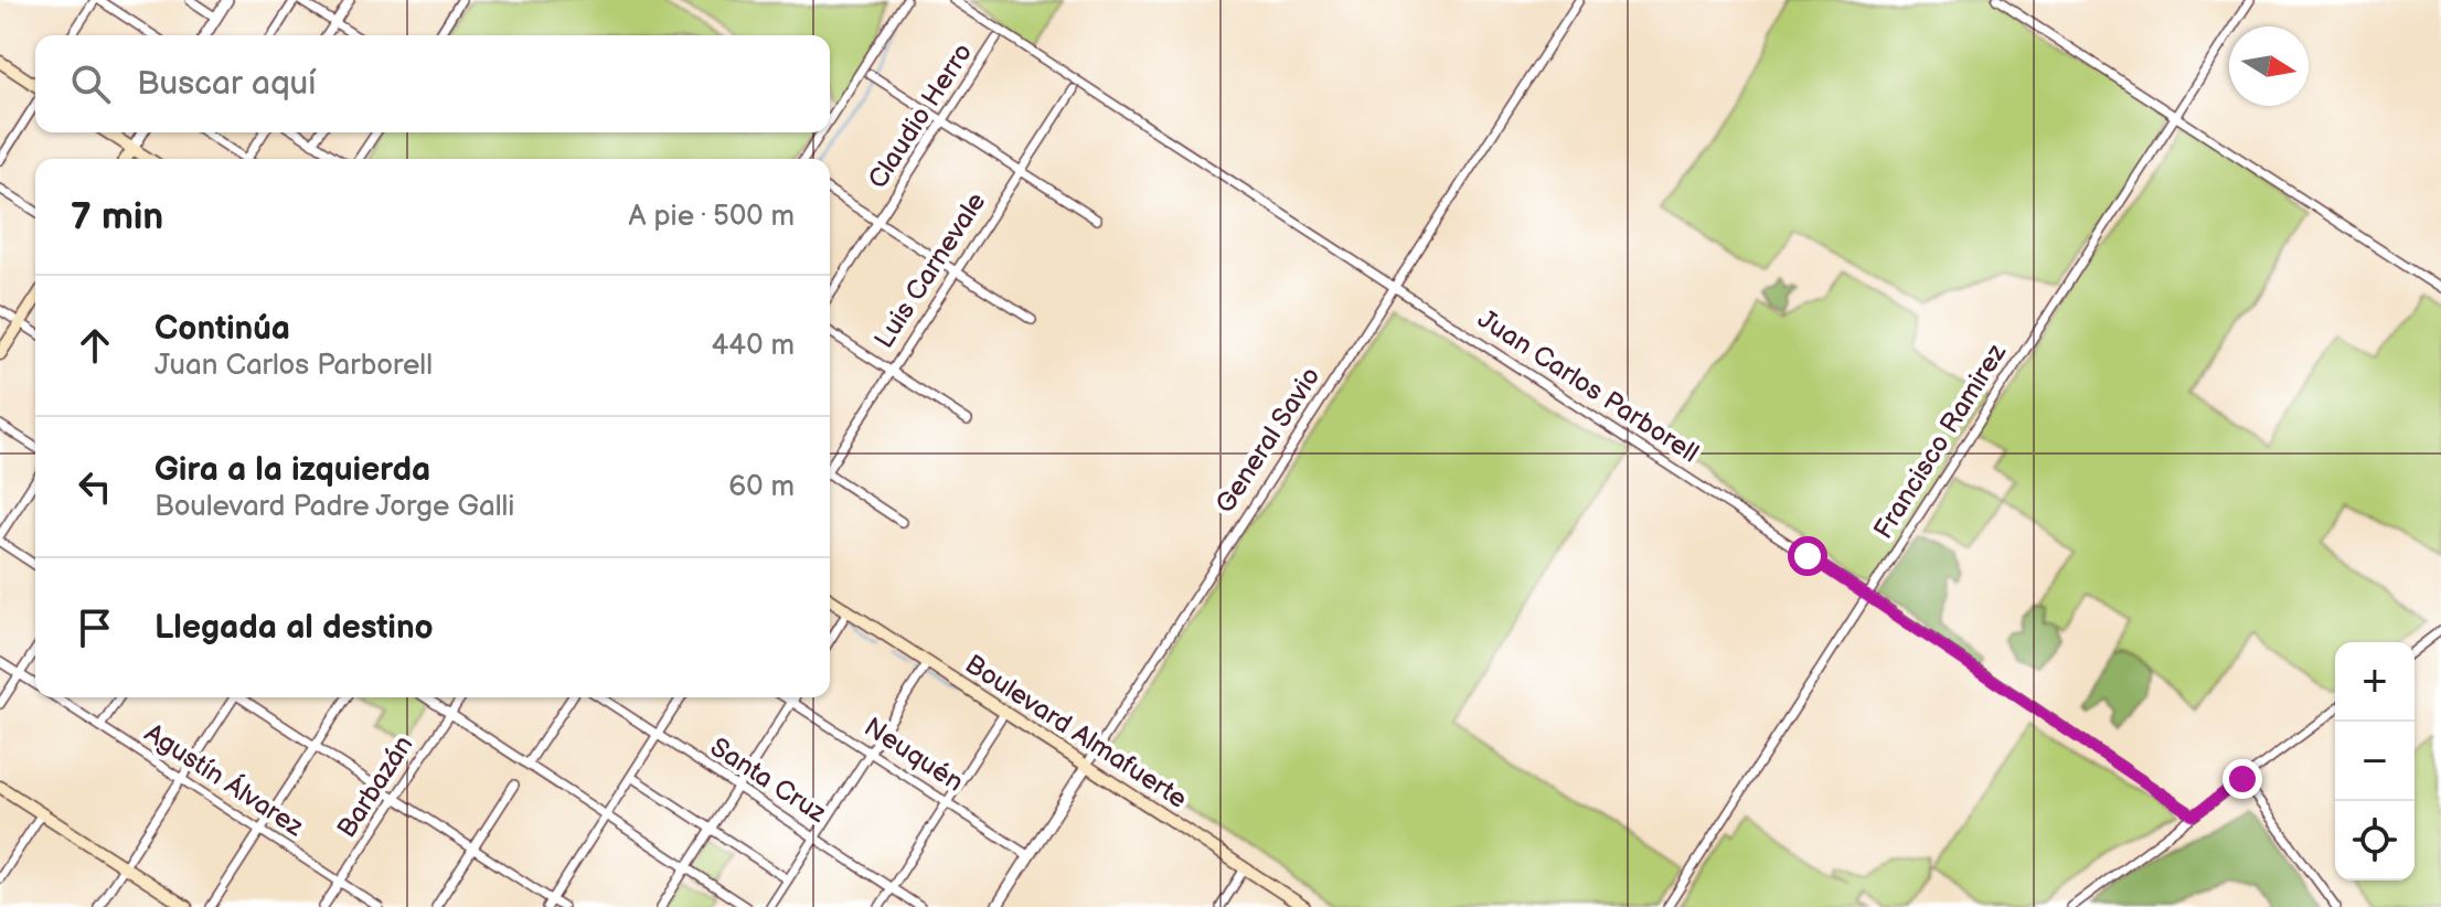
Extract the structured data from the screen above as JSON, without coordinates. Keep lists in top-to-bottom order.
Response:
{
  "streets": {
    "main road": ["Boulevard Almafuerte"],
    "street": [
      "Claudio Herro",
      "Luis Carnevale",
      "Juan Carlos Parborell",
      "General Savio",
      "Francisco Ramirez",
      "Neuquén",
      "Agustín Álvarez",
      "Santa Cruz",
      "Barbazán"
    ]
  },
  "crossings": [
    ["Juan Carlos Parborell", "General Savio"],
    ["Juan Carlos Parborell", "Francisco Ramirez"],
    ["General Savio", "Boulevard Almafuerte"],
    ["General Savio", "Neuquén"],
    ["Agustín Álvarez", "Barbazán"]
  ],
  "north": "right",
  "page": {
    "search": "Buscar aquí",
    "heading": ["7 min", "A pie · 500 m"],
    "list": [
      ["Continúa", "Juan Carlos Parborell", "440 m"],
      ["Gira a la izquierda", "Boulevard Padre Jorge Galli", "60 m"],
      "Llegada al destino"
    ],
    "map_buttons": ["+", "−"]
  }
}
